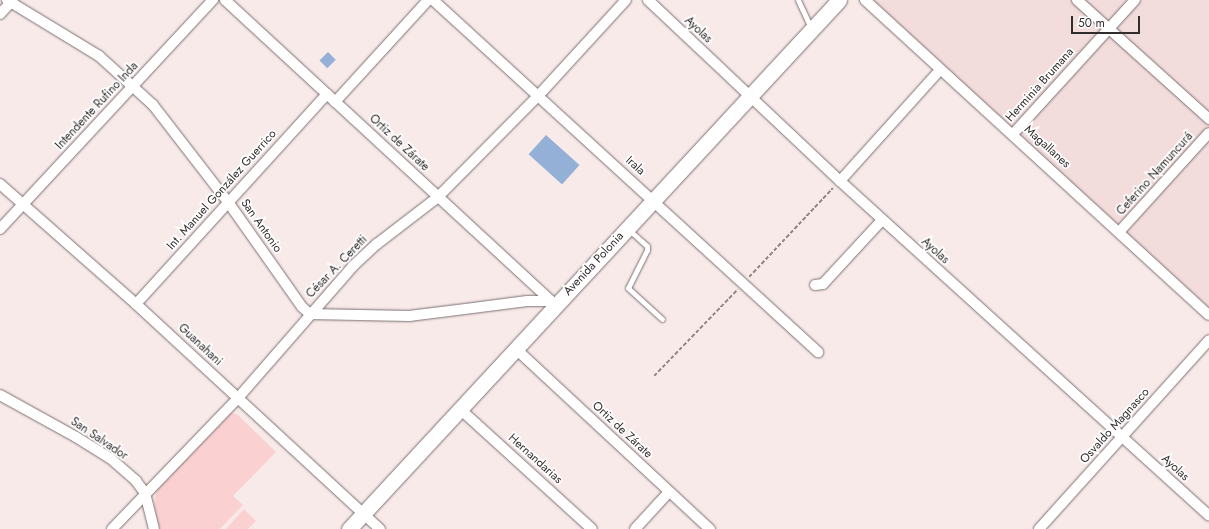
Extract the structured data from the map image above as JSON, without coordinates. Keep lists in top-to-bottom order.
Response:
{
  "streets": {
    "main road": ["Avenida Polonia"],
    "street": [
      "Ayolas",
      "Herminia Brumana",
      "Intendente Rufino Inda",
      "Ortiz de Zárate",
      "Magallanes",
      "Irala",
      "Ceferino Namuncurá",
      "Int. Manuel González Guerrico",
      "San Antonio",
      "César A. Ceretti",
      "Guanahani",
      "Osvaldo Magnasco",
      "San Salvador",
      "Hernandarias"
    ]
  },
  "crossings": [
    ["Ayolas", "Avenida Polonia"],
    ["Ayolas", "Osvaldo Magnasco"],
    ["Herminia Brumana", "Magallanes"],
    ["Intendente Rufino Inda", "San Antonio"],
    ["Intendente Rufino Inda", "Guanahani"],
    ["Ortiz de Zárate", "Int. Manuel González Guerrico"],
    ["Ortiz de Zárate", "Avenida Polonia"],
    ["Ortiz de Zárate", "César A. Ceretti"],
    ["Magallanes", "Ceferino Namuncurá"],
    ["Irala", "Avenida Polonia"],
    ["Irala", "César A. Ceretti"],
    ["Int. Manuel González Guerrico", "San Antonio"],
    ["Int. Manuel González Guerrico", "Guanahani"],
    ["San Antonio", "César A. Ceretti"],
    ["Avenida Polonia", "Guanahani"],
    ["Avenida Polonia", "Hernandarias"],
    ["César A. Ceretti", "Guanahani"],
    ["César A. Ceretti", "San Salvador"]
  ],
  "scale_bar": "50 m"
}
